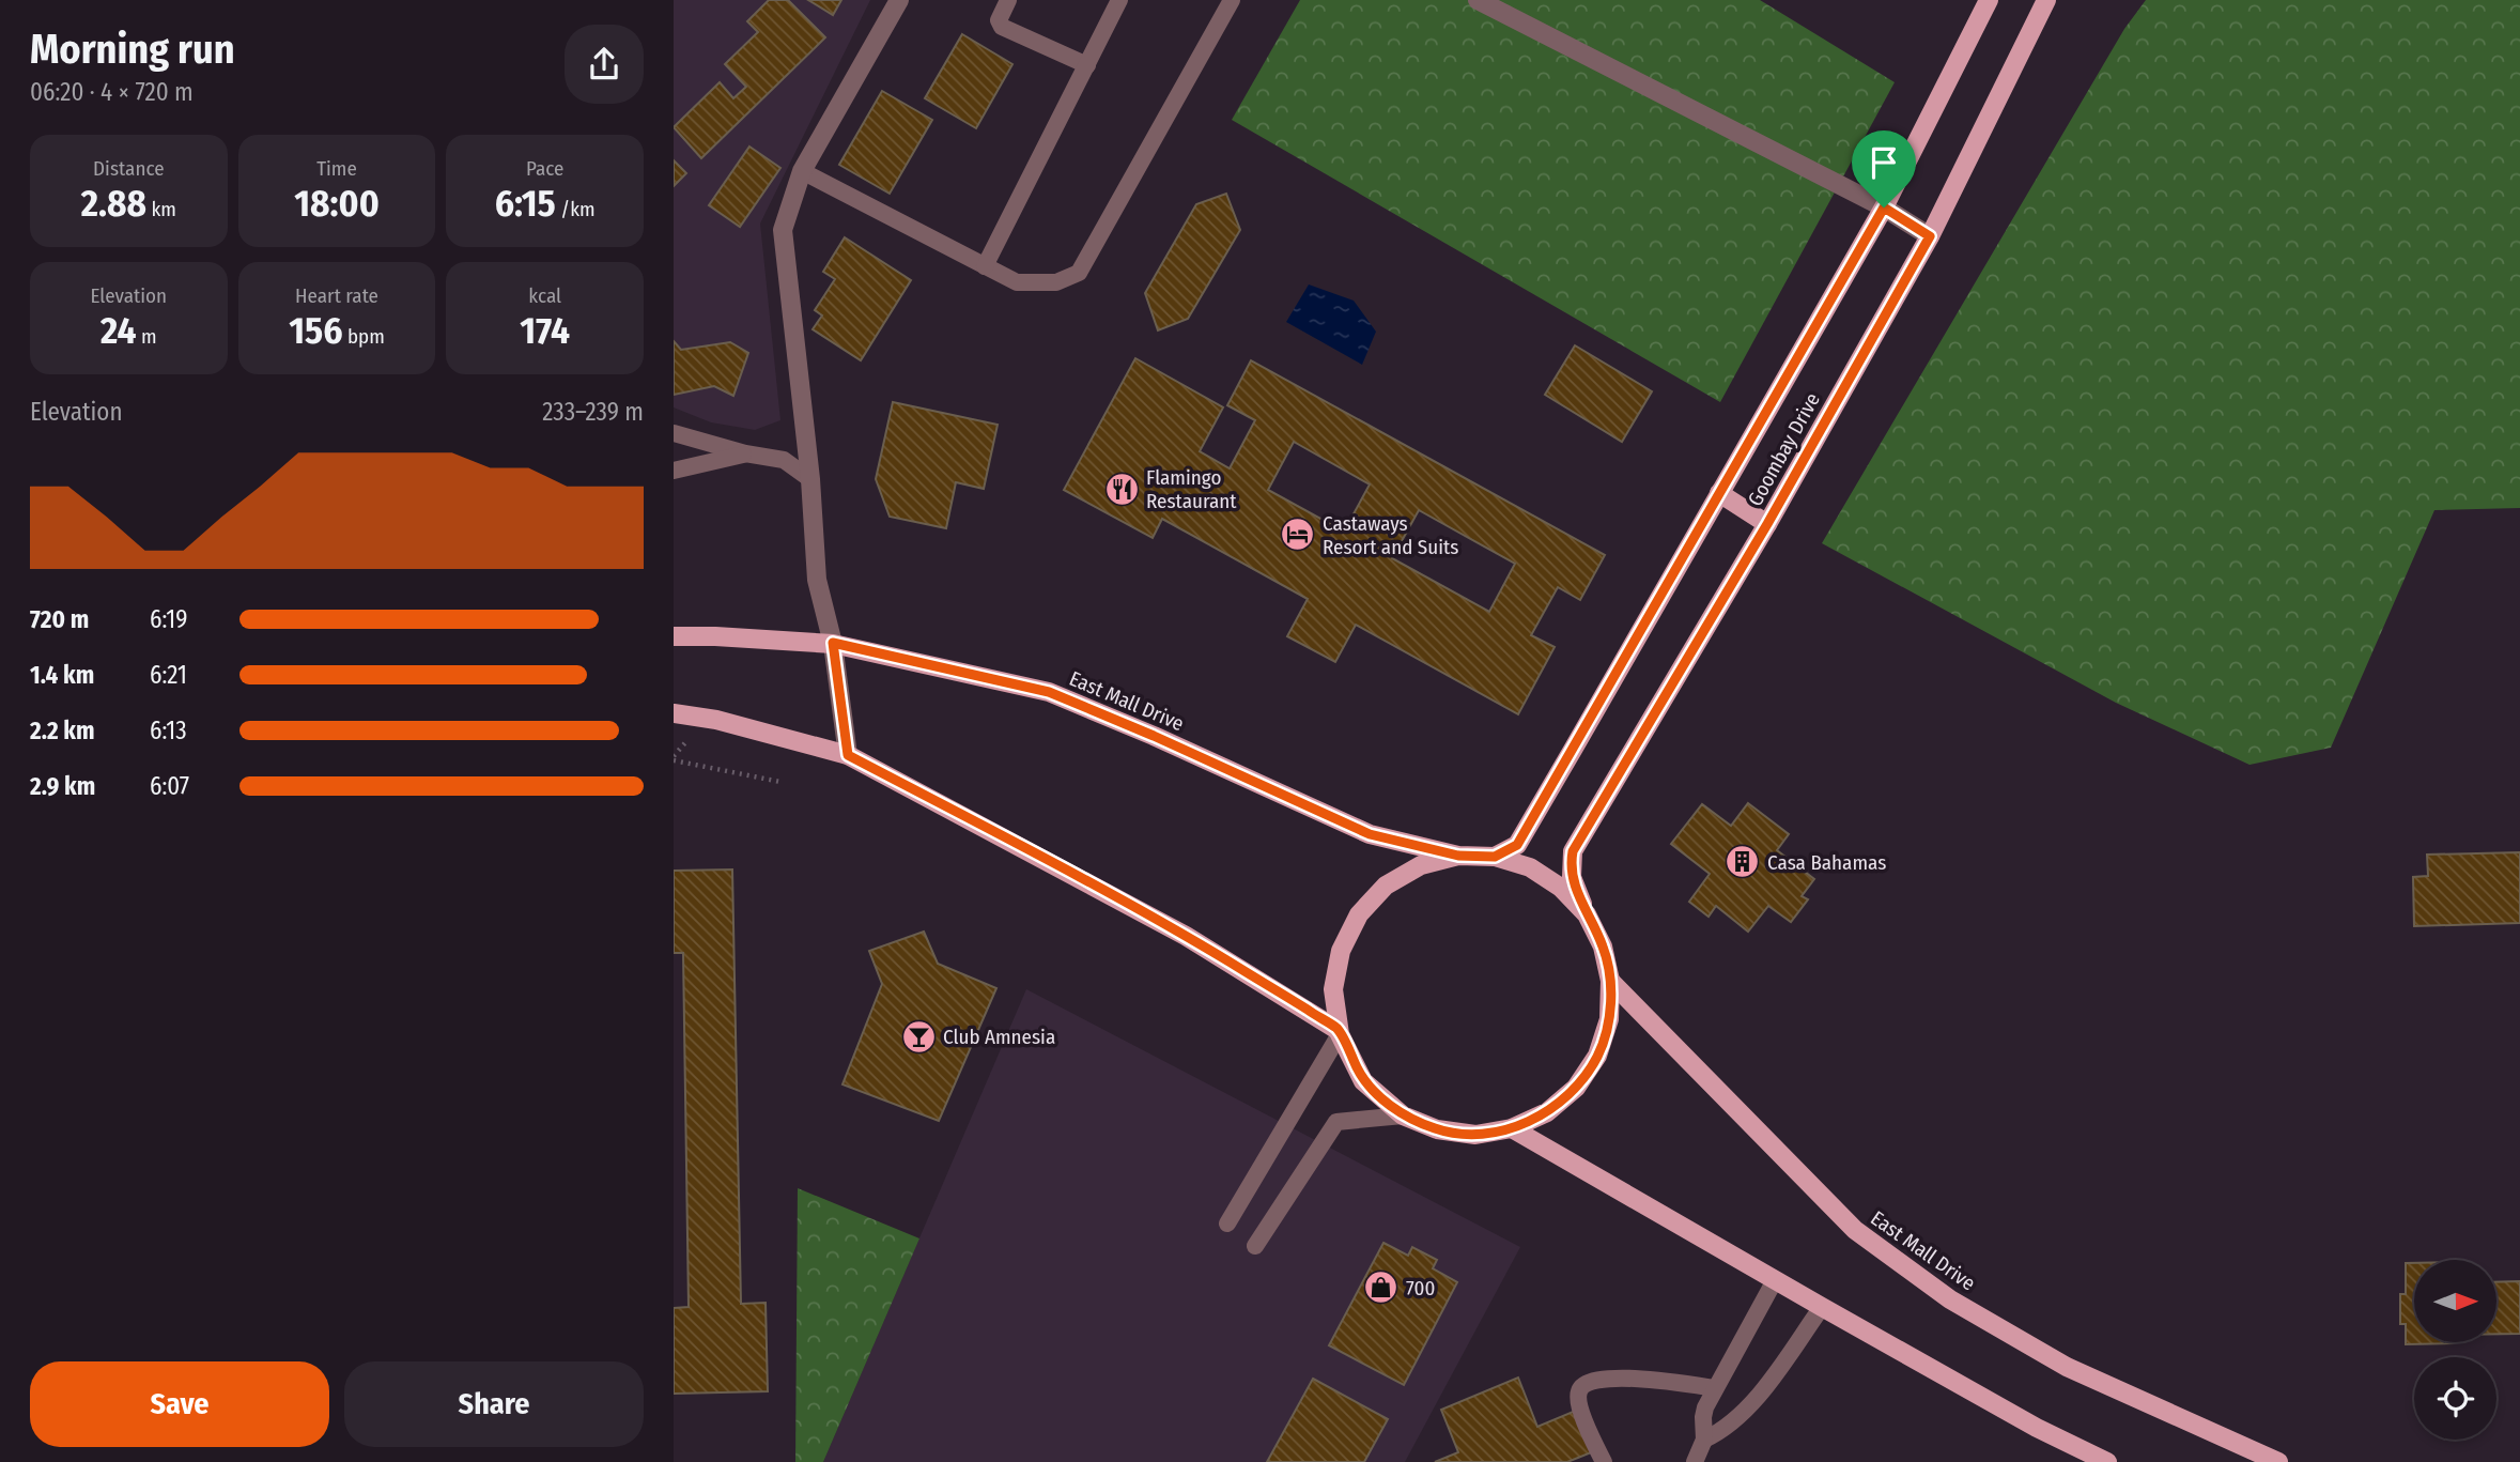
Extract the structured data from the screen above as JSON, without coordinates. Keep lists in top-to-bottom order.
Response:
{
  "streets": {
    "main road": ["Goombay Drive", "East Mall Drive"]
  },
  "places": {
    "restaurant": ["Flamingo Restaurant"],
    "hotel": ["Castaways Resort and Suits"],
    "building": ["Casa Bahamas"],
    "bar": ["Club Amnesia"],
    "shop": ["700"]
  },
  "north": "right",
  "page": {
    "heading": ["Morning run", "06:20 · 4 × 720 m"],
    "stats": [
      ["Distance", "2.88 km"],
      ["Time", "18:00"],
      ["Pace", "6:15 /km"],
      ["Elevation", "24 m"],
      ["Heart rate", "156 bpm"],
      ["kcal", "174"]
    ],
    "chart": ["Elevation", "233–239 m"],
    "list": [
      {
        "name": "720 m",
        "note": "6:19"
      },
      {
        "name": "1.4 km",
        "note": "6:21"
      },
      {
        "name": "2.2 km",
        "note": "6:13"
      },
      {
        "name": "2.9 km",
        "note": "6:07"
      }
    ],
    "buttons": ["Save", "Share"]
  }
}
